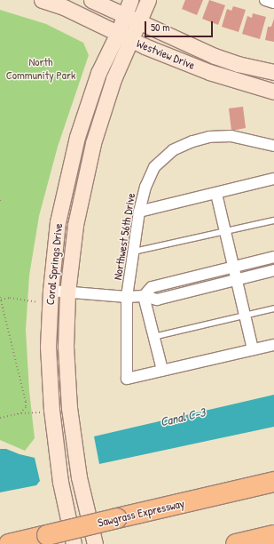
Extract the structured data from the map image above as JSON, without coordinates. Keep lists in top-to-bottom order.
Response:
{
  "streets": {
    "highway": ["Sawgrass Expressway"],
    "main road": ["Westview Drive", "Coral Springs Drive"],
    "street": ["Northwest 56th Drive"]
  },
  "crossings": [
    ["Westview Drive", "Coral Springs Drive"]
  ],
  "water": ["Canal C-3"],
  "parks": ["North Community Park"],
  "scale_bar": "50 m"
}
